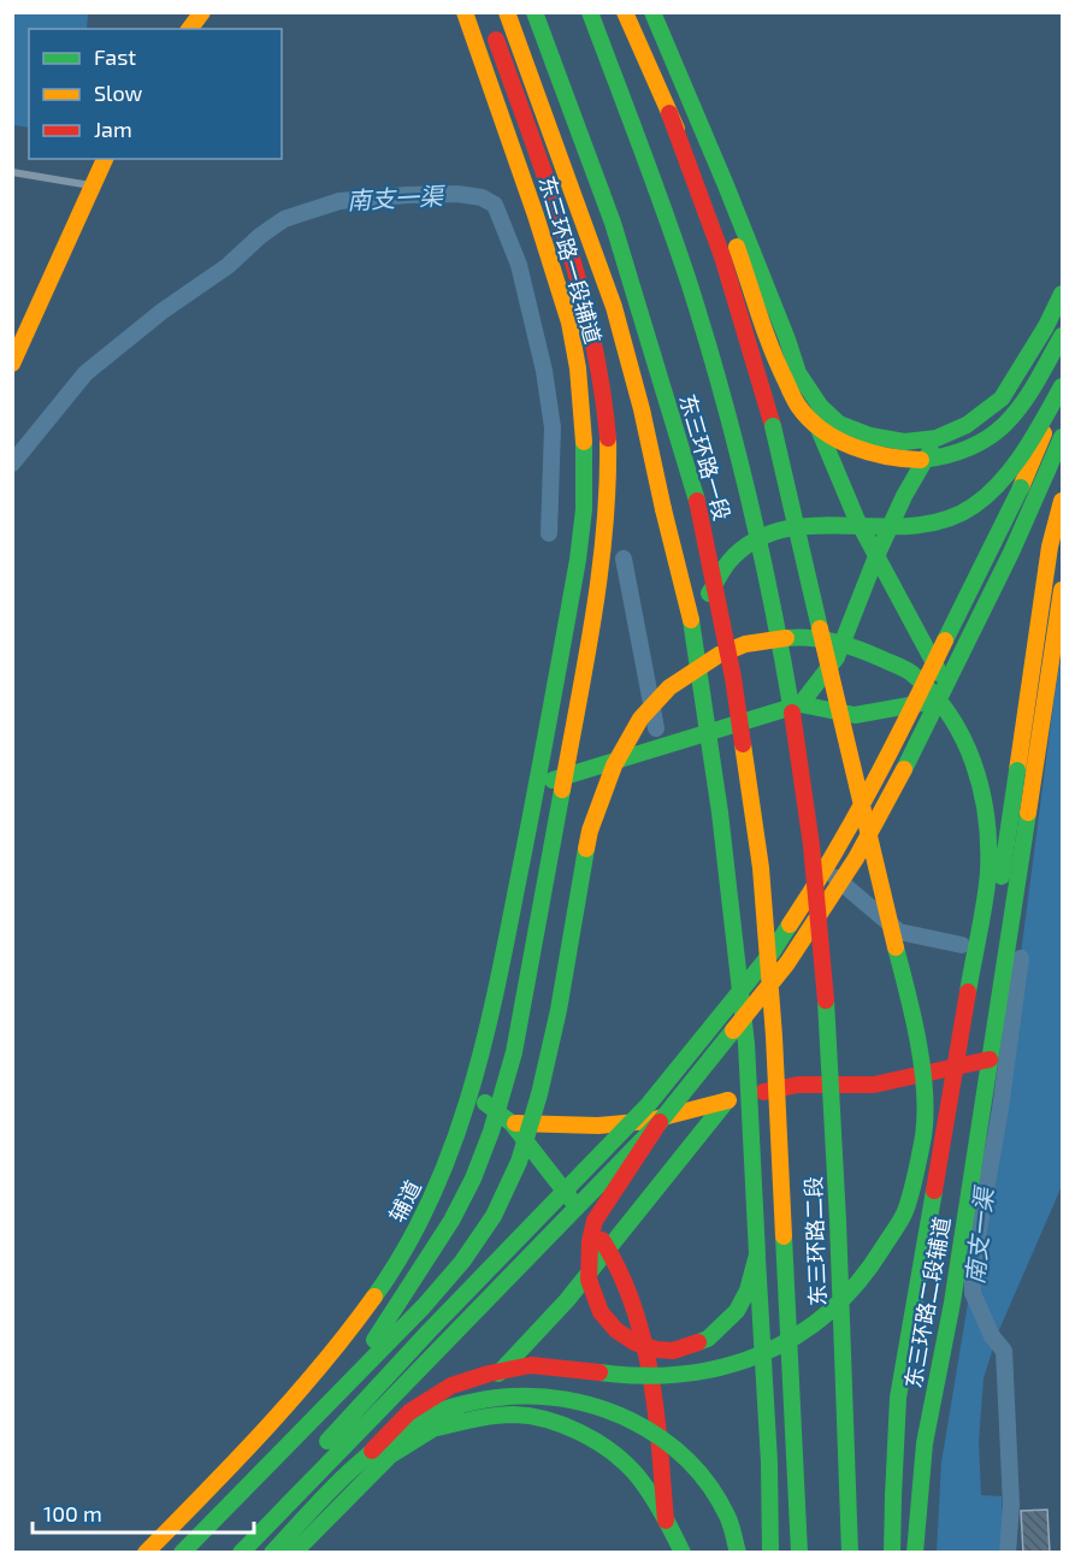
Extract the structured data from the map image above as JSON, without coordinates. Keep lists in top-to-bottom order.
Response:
{
  "streets": {
    "main road": [
      "东三环路一段辅道",
      "东三环路一段",
      "辅道",
      "东三环路二段",
      "东三环路二段辅道"
    ]
  },
  "crossings": [
    ["东三环路一段辅道", "辅道"],
    ["东三环路一段", "东三环路二段"]
  ],
  "water": ["南支一渠"],
  "legend": ["Fast", "Slow", "Jam"],
  "scale_bar": "100 m"
}
